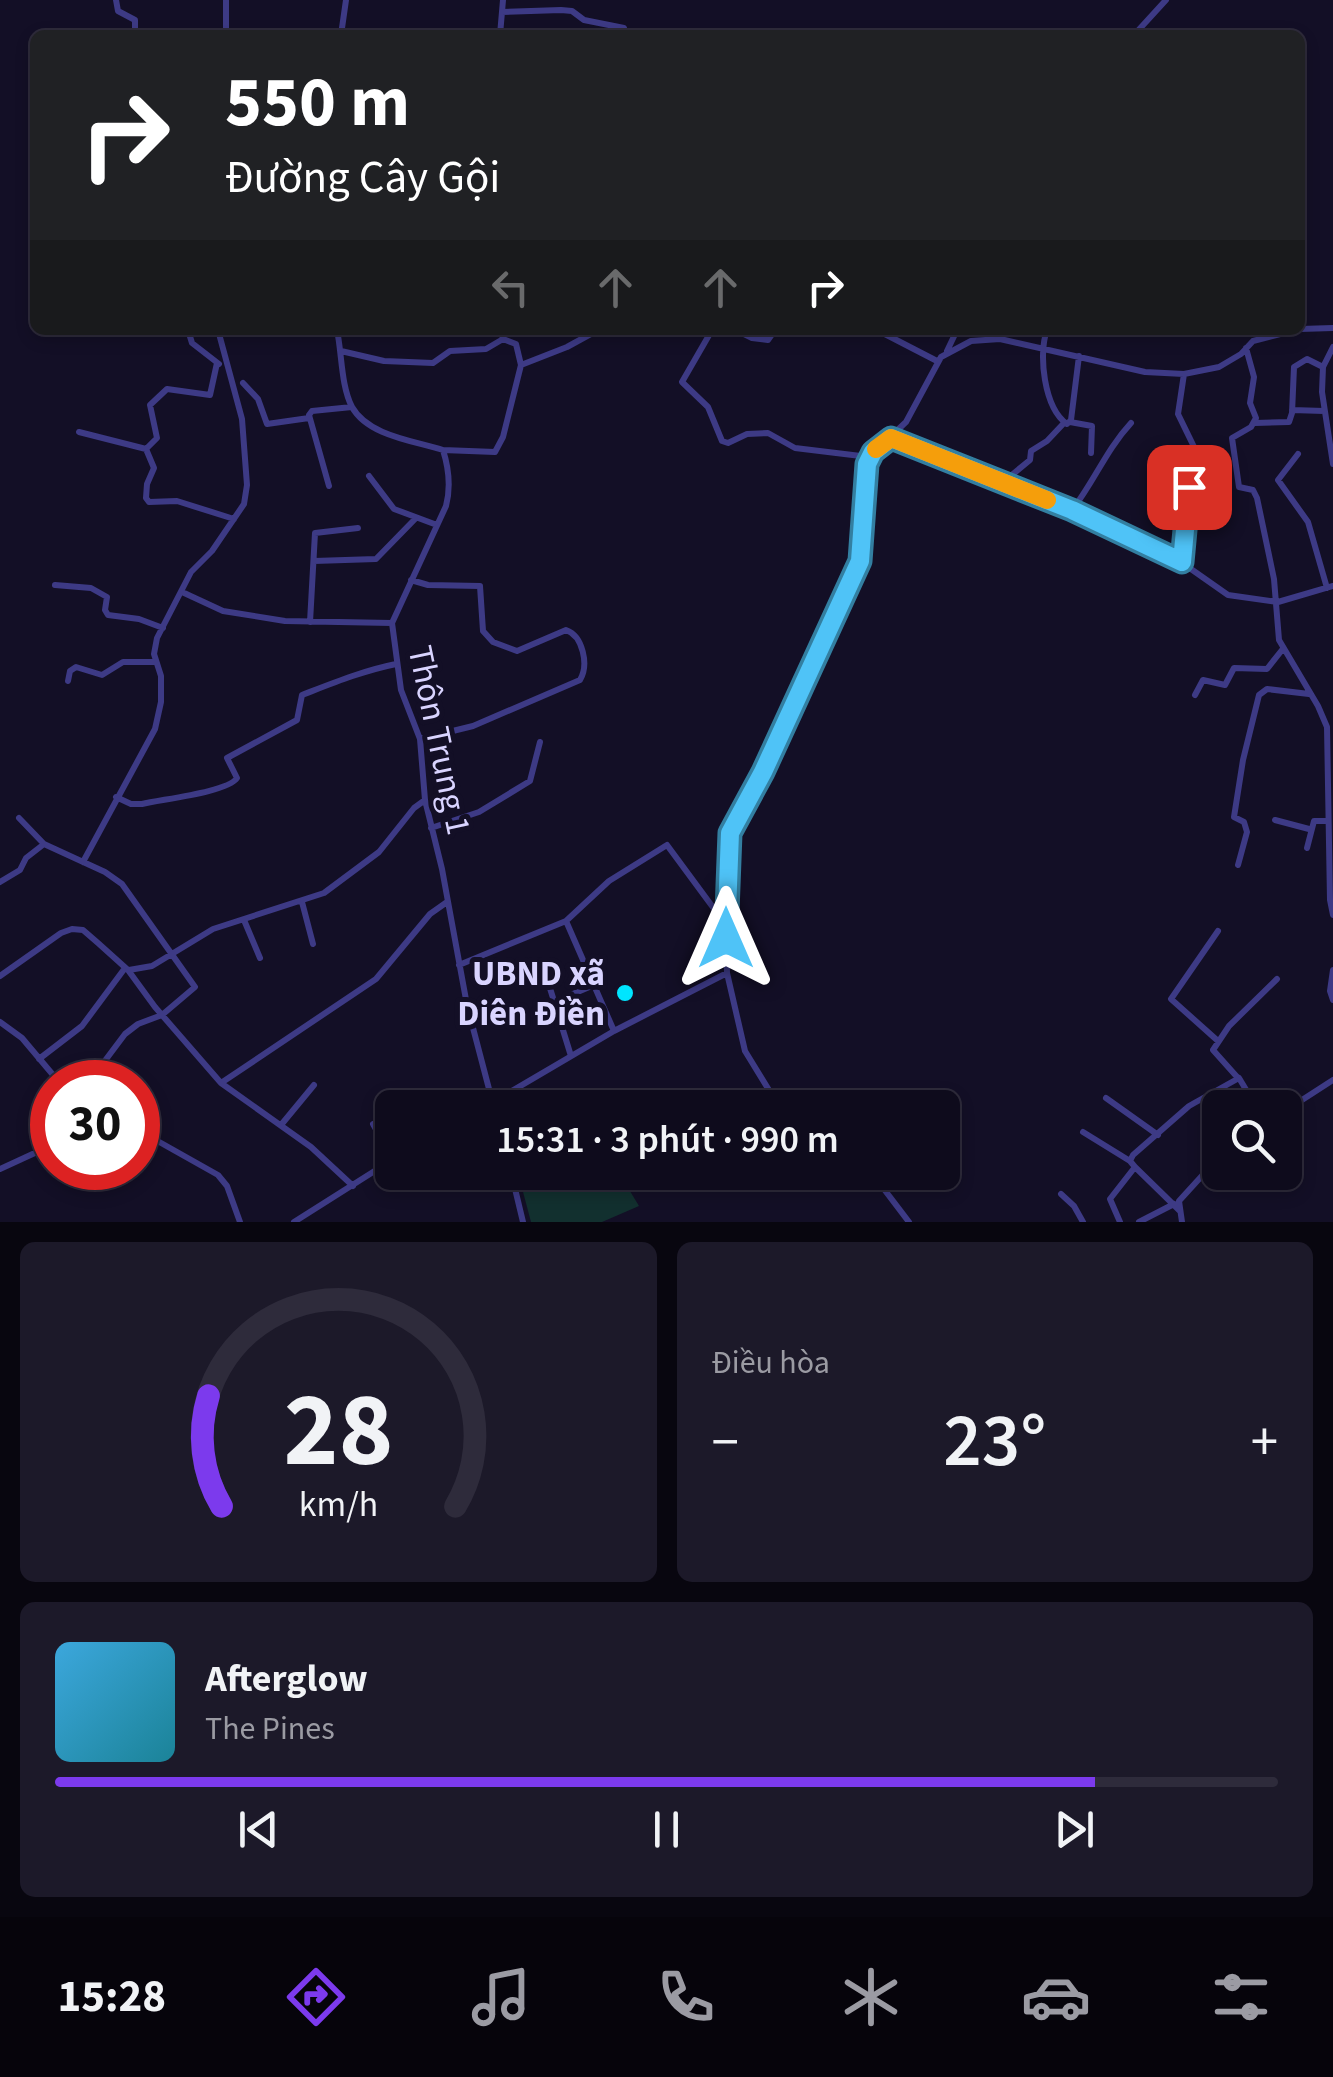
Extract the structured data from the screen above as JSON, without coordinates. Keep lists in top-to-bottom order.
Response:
{
  "streets": {
    "street": ["Thôn Trung 1"]
  },
  "places": ["UBND xã Diên Điền"],
  "page": {
    "turn": ["550 m", "Đường Cây Gội"],
    "limit": "30",
    "trip": "15:31 · 3 phút · 990 m",
    "tile": "Điều hòa",
    "heat": ["−", "23°", "+"],
    "song": ["Afterglow", "The Pines"],
    "tabs": "15:28",
    "gauge": ["28", "km/h"]
  }
}
